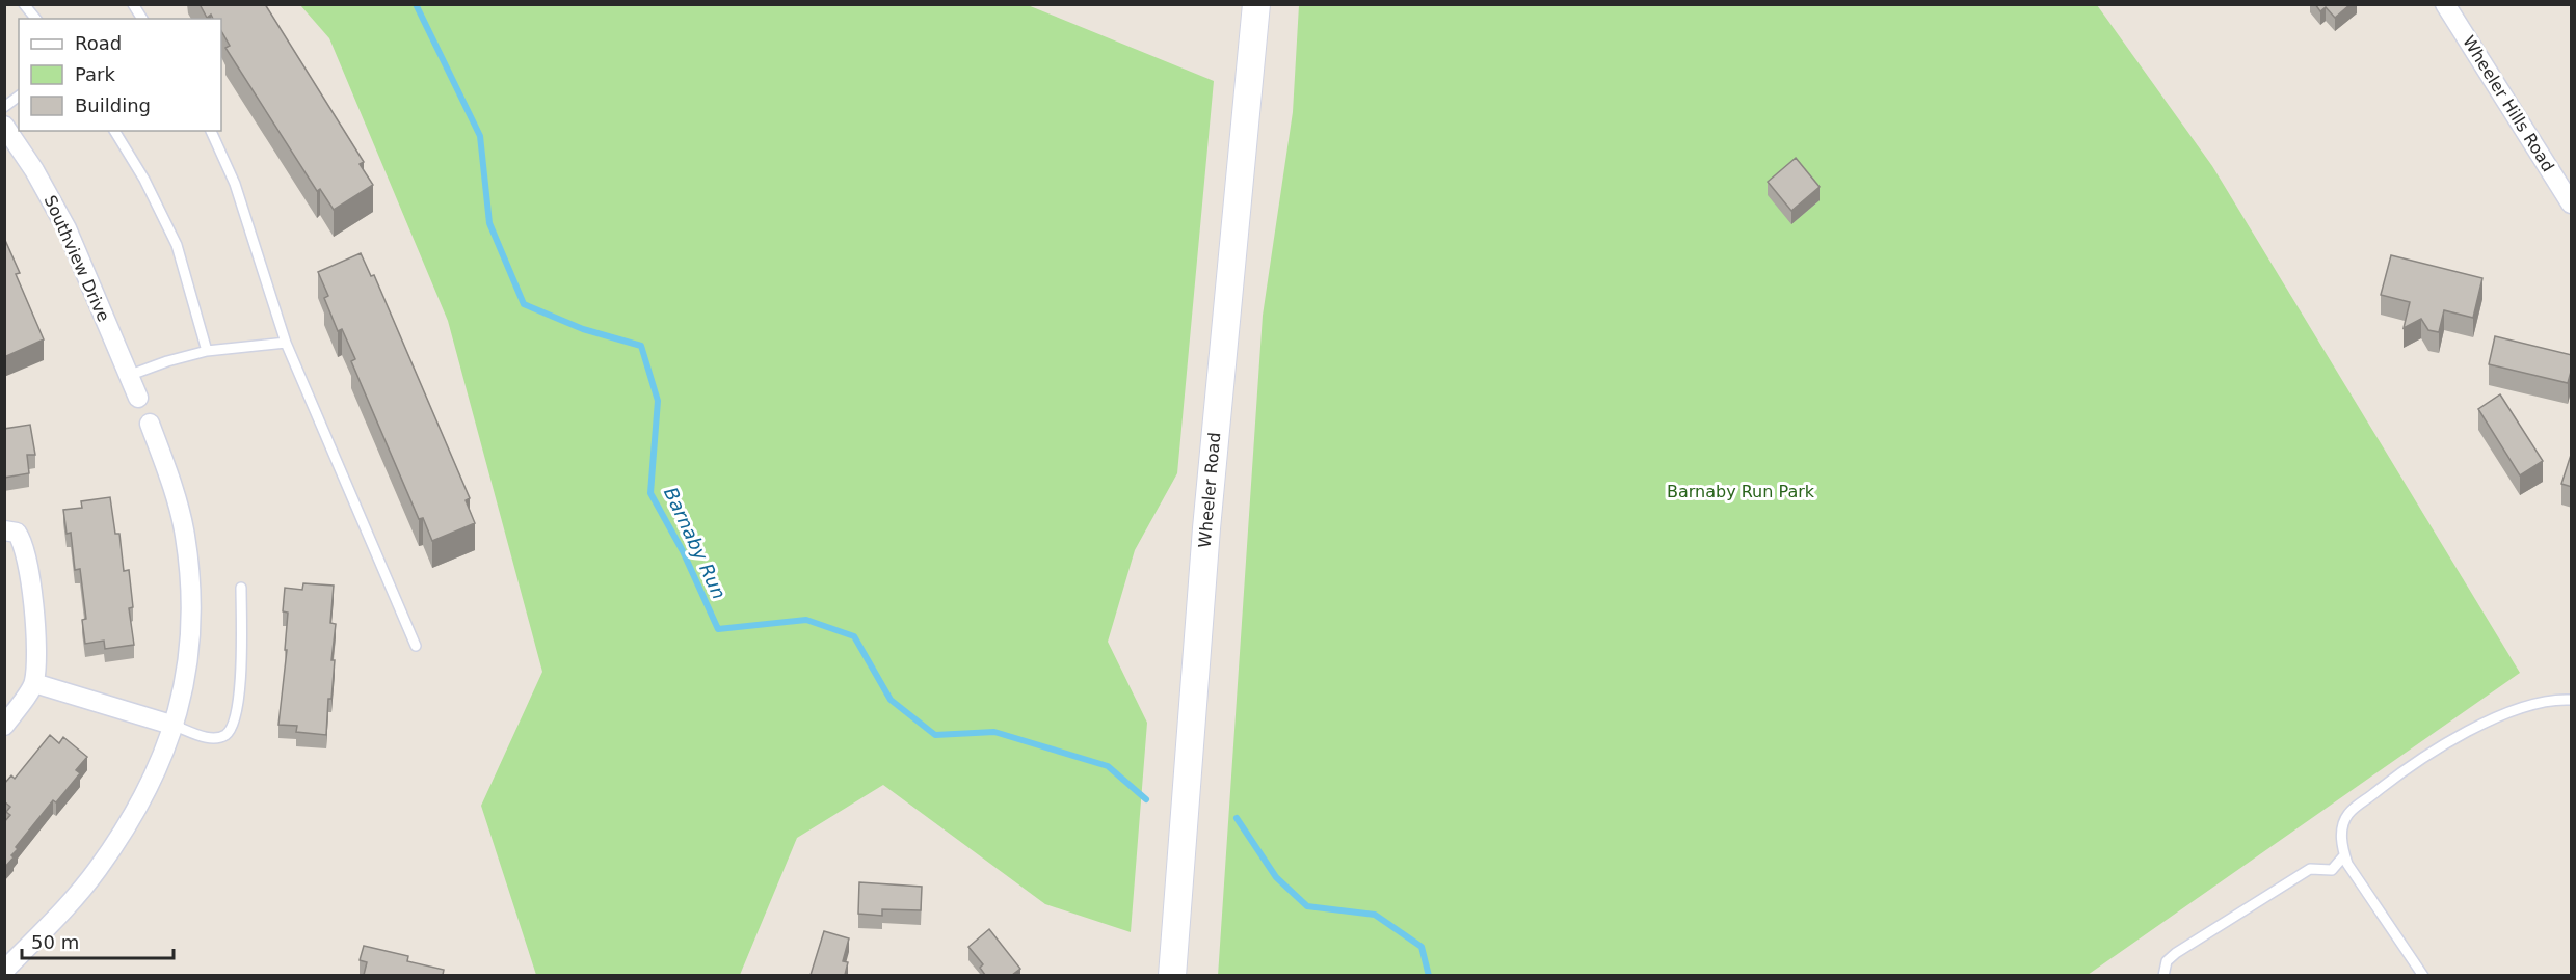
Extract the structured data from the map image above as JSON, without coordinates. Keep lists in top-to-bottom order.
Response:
{
  "streets": {
    "main road": ["Wheeler Road"],
    "street": ["Wheeler Hills Road", "Southview Drive"]
  },
  "water": ["Barnaby Run"],
  "parks": ["Barnaby Run Park"],
  "legend": ["Road", "Park", "Building"],
  "scale_bar": "50 m"
}
